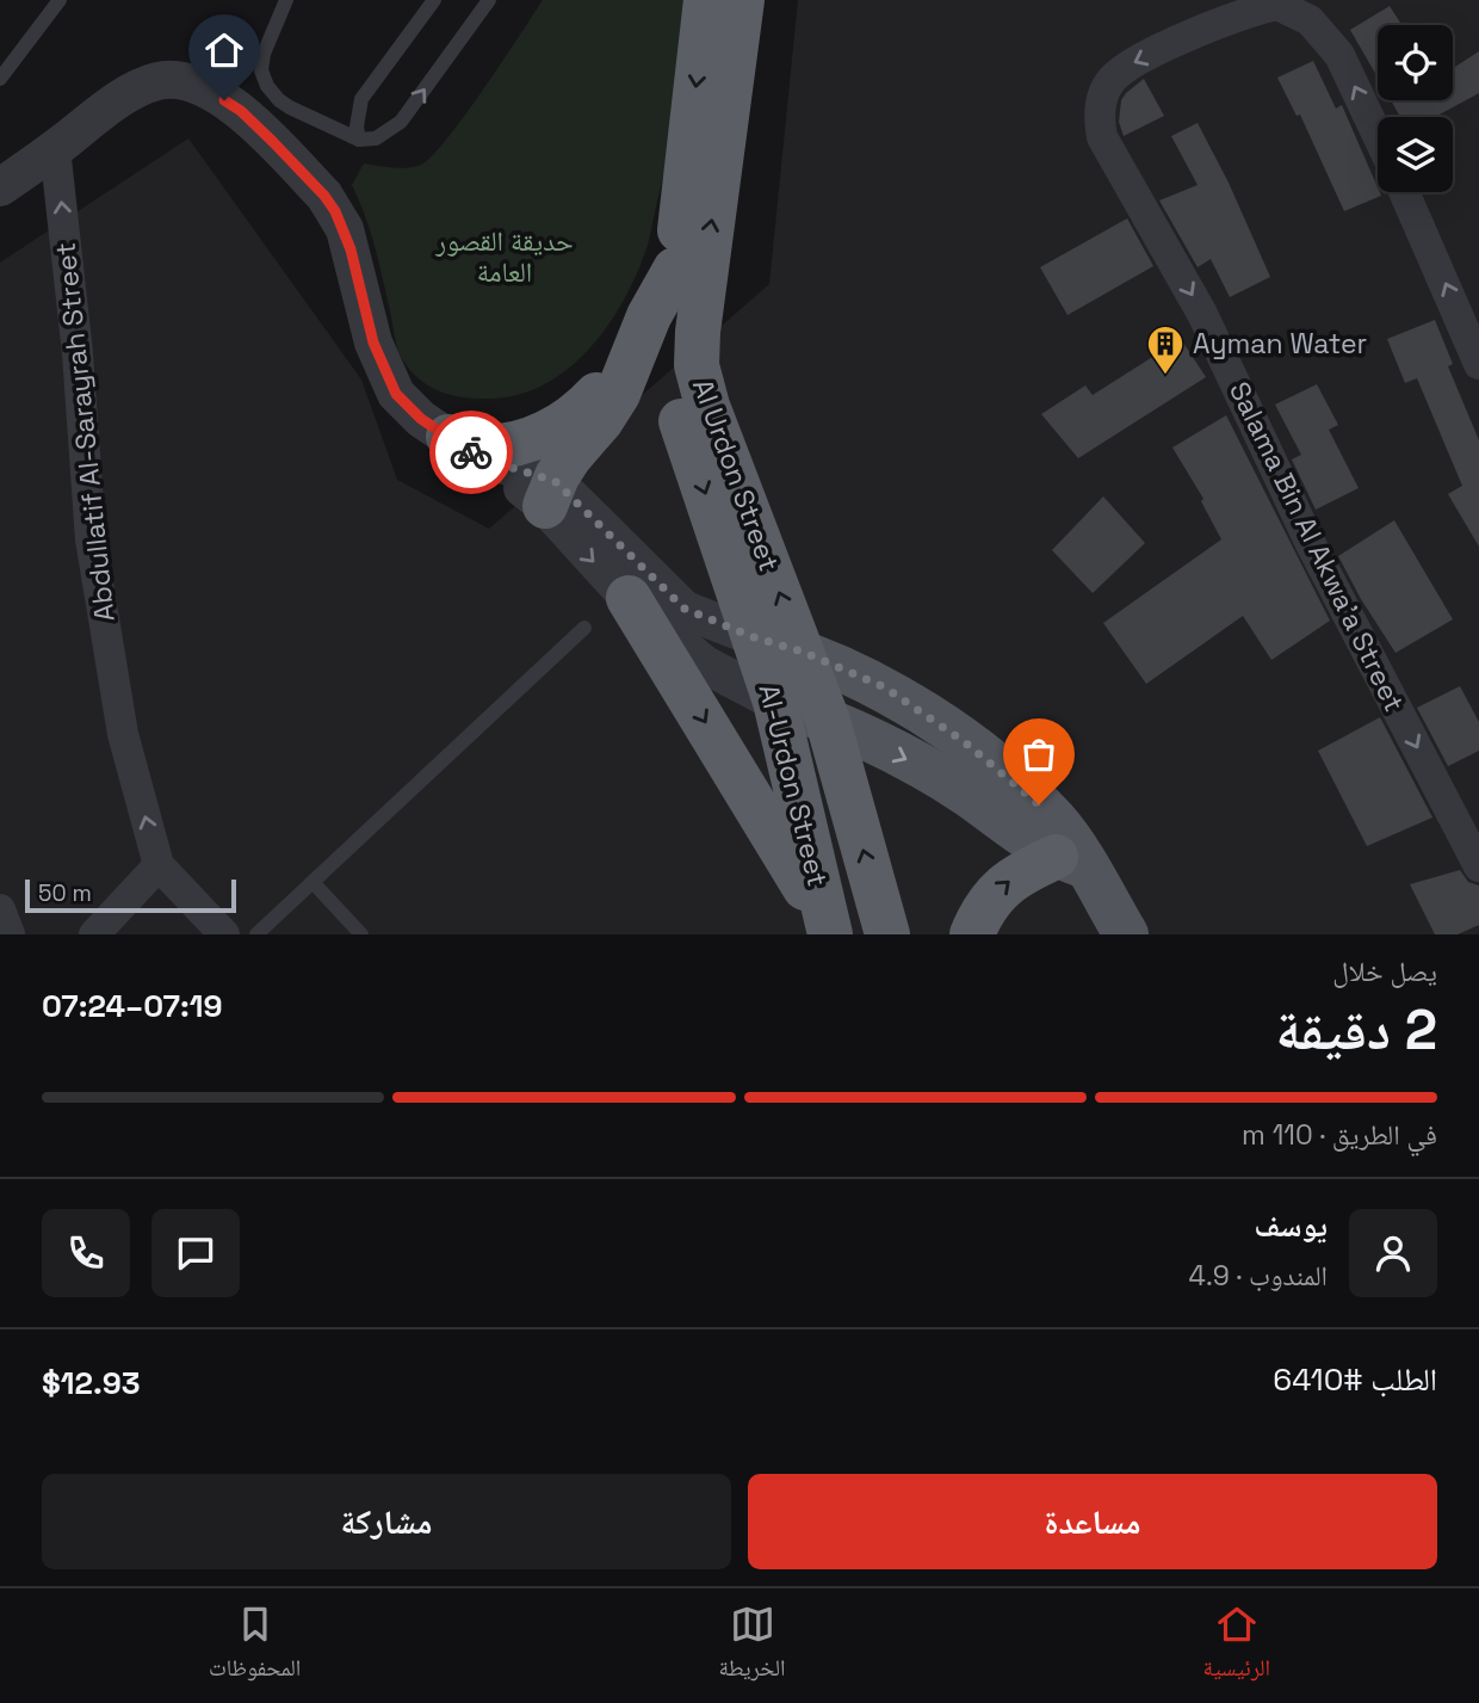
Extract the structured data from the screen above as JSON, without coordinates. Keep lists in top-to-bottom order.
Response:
{
  "streets": {
    "highway": ["Al Urdon Street", "Al-Urdon Street"],
    "street": ["Abdullatif Al-Sarayrah Street", "Salama Bin Al Akwa'a Street"]
  },
  "crossings": [
    ["Al Urdon Street", "Al-Urdon Street"]
  ],
  "one_way": ["Abdullatif Al-Sarayrah Street"],
  "parks": ["حديقة القصور العامة"],
  "places": {
    "building": ["Ayman Water"]
  },
  "scale_bar": "50 m",
  "page": {
    "scale": "50 m",
    "heading": ["2 دقيقة", "يصل خلال", "07:19–07:24"],
    "panel": [
      "يوسف",
      "المندوب · 4.9",
      "الطلب #6410",
      "$12.93"
    ],
    "bar": "في الطريق · 110 m",
    "buttons": ["مساعدة", "مشاركة"],
    "tabs": ["الرئيسية", "الخريطة", "المحفوظات"]
  }
}
